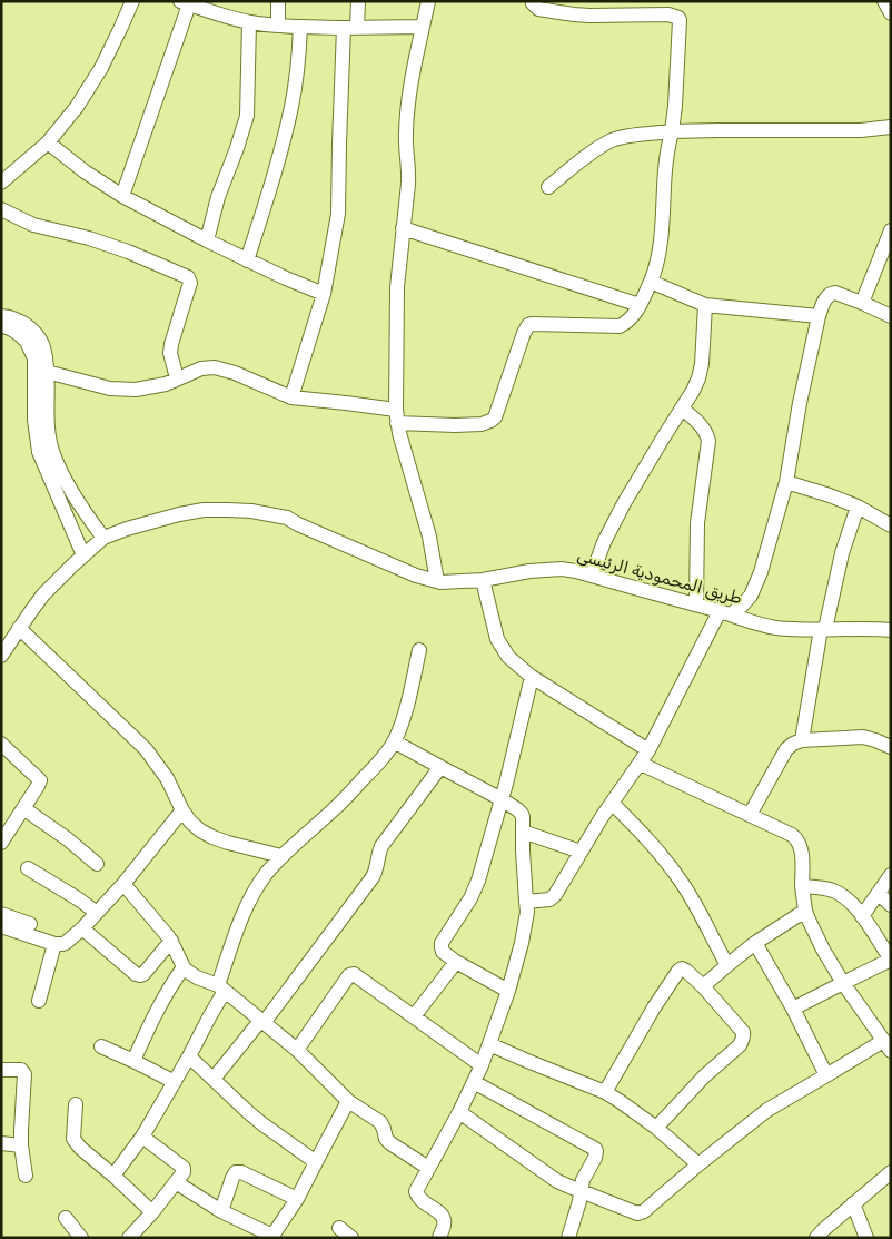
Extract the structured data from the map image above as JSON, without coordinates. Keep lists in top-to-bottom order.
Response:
{
  "streets": {
    "street": ["طريق المحمودية الرئيسى"]
  }
}
